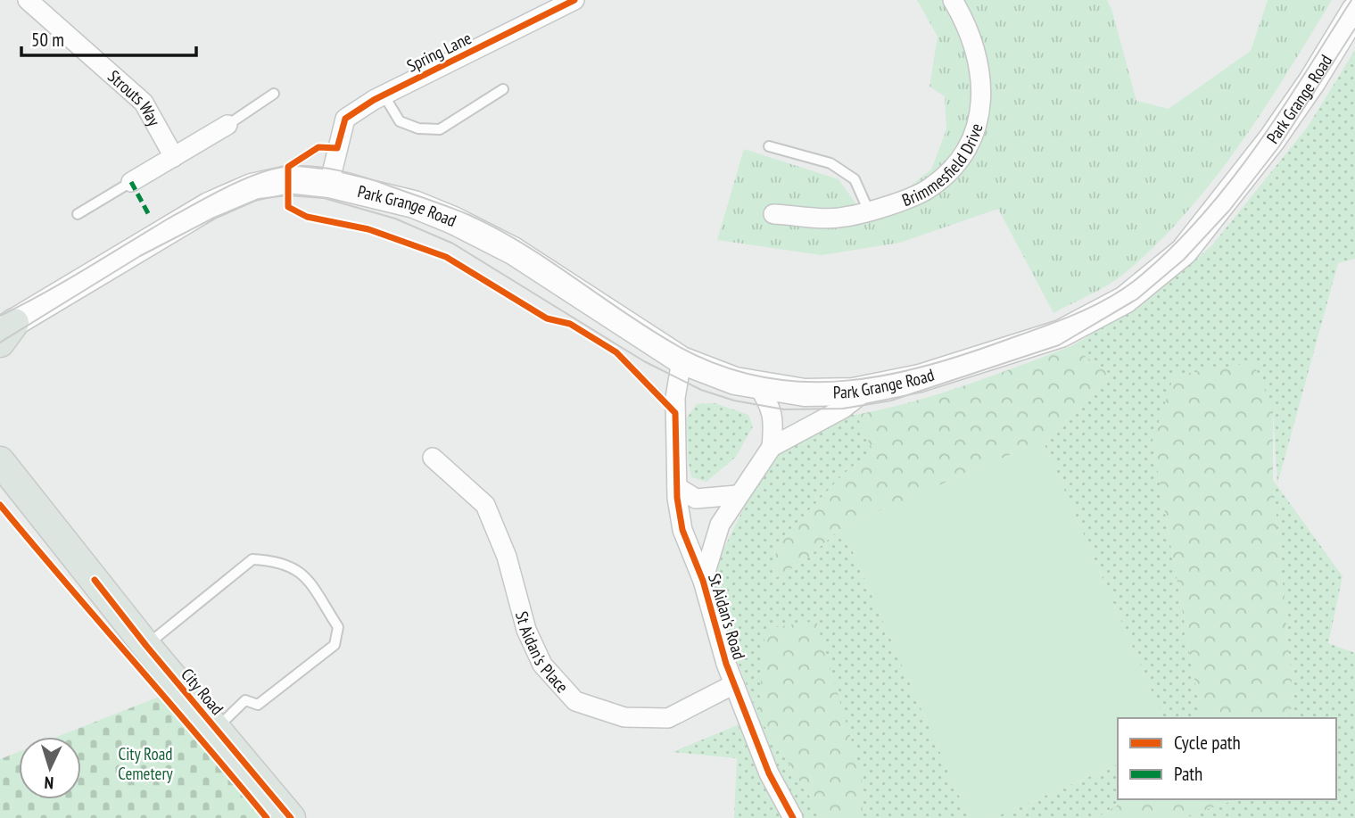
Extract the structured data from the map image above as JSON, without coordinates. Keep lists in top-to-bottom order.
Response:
{
  "streets": {
    "main road": ["City Road"],
    "street": [
      "Spring Lane",
      "Park Grange Road",
      "Strouts Way",
      "Brimmesfield Drive",
      "St Aidan's Road",
      "St Aidan's Place"
    ]
  },
  "crossings": [
    ["Spring Lane", "Park Grange Road"],
    ["Park Grange Road", "St Aidan's Road"],
    ["St Aidan's Road", "St Aidan's Place"]
  ],
  "parks": ["City Road Cemetery"],
  "legend": ["Cycle path", "Path"],
  "scale_bar": "50 m",
  "north": "bottom"
}
